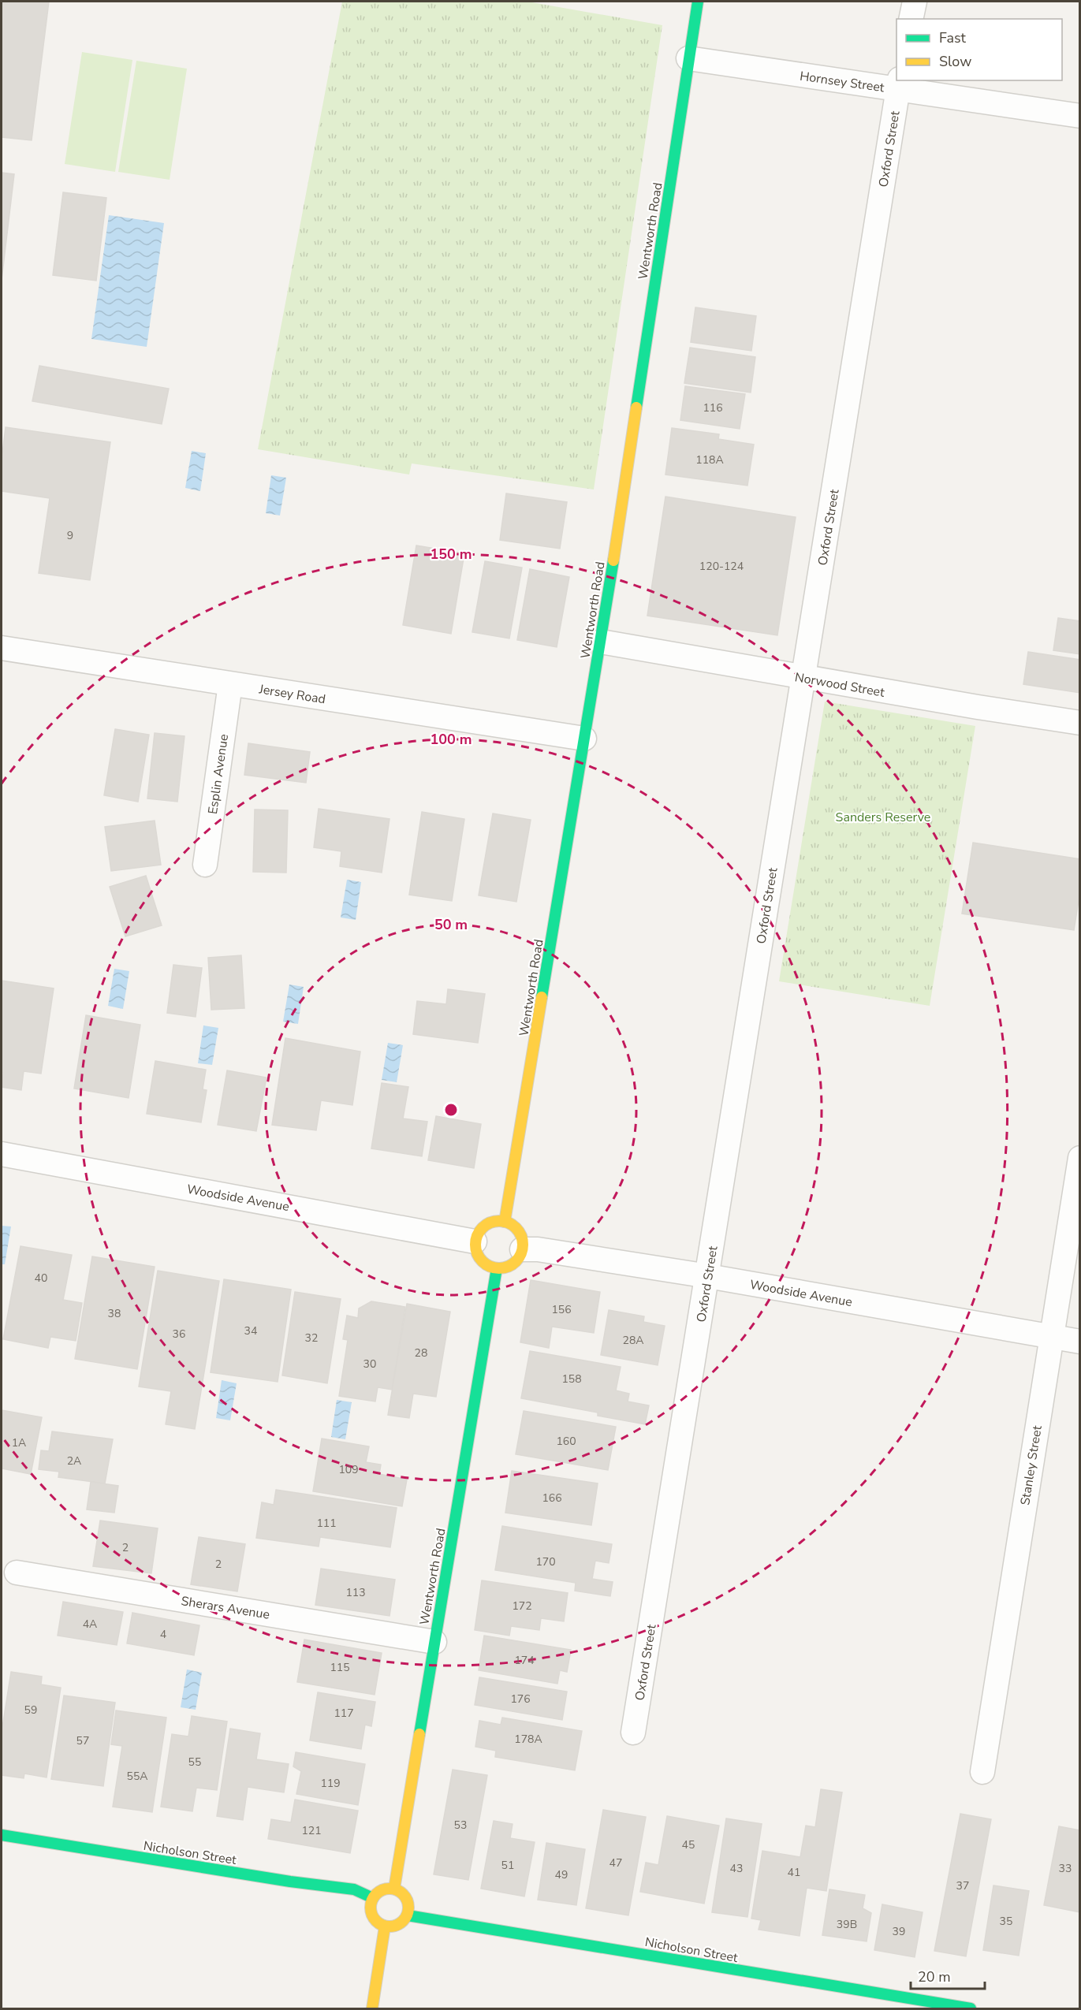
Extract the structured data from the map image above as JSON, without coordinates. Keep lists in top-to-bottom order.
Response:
{
  "streets": {
    "street": [
      "Hornsey Street",
      "Oxford Street",
      "Wentworth Road",
      "Norwood Street",
      "Jersey Road",
      "Esplin Avenue",
      "Woodside Avenue",
      "Stanley Street",
      "Sherars Avenue",
      "Nicholson Street"
    ]
  },
  "crossings": [
    ["Hornsey Street", "Oxford Street"],
    ["Hornsey Street", "Wentworth Road"],
    ["Oxford Street", "Norwood Street"],
    ["Oxford Street", "Woodside Avenue"],
    ["Wentworth Road", "Norwood Street"],
    ["Wentworth Road", "Jersey Road"],
    ["Wentworth Road", "Woodside Avenue"],
    ["Wentworth Road", "Sherars Avenue"],
    ["Wentworth Road", "Nicholson Street"],
    ["Jersey Road", "Esplin Avenue"],
    ["Woodside Avenue", "Stanley Street"]
  ],
  "parks": ["Sanders Reserve"],
  "house_numbers": [
    "116",
    "118A",
    "9",
    "120-124",
    "40",
    "156",
    "38",
    "34",
    "36",
    "32",
    "28A",
    "28",
    "30",
    "158",
    "160",
    "1A",
    "2A",
    "109",
    "166",
    "111",
    "2",
    "170",
    "2",
    "113",
    "172",
    "4A",
    "4",
    "174",
    "115",
    "176",
    "59",
    "117",
    "178A",
    "57",
    "55",
    "55A",
    "119",
    "53",
    "121",
    "45",
    "47",
    "51",
    "43",
    "33",
    "41",
    "49",
    "37",
    "35",
    "39B",
    "39"
  ],
  "legend": ["Fast", "Slow"],
  "scale_bar": "20 m",
  "rings": ["150 m", "100 m", "50 m"]
}
